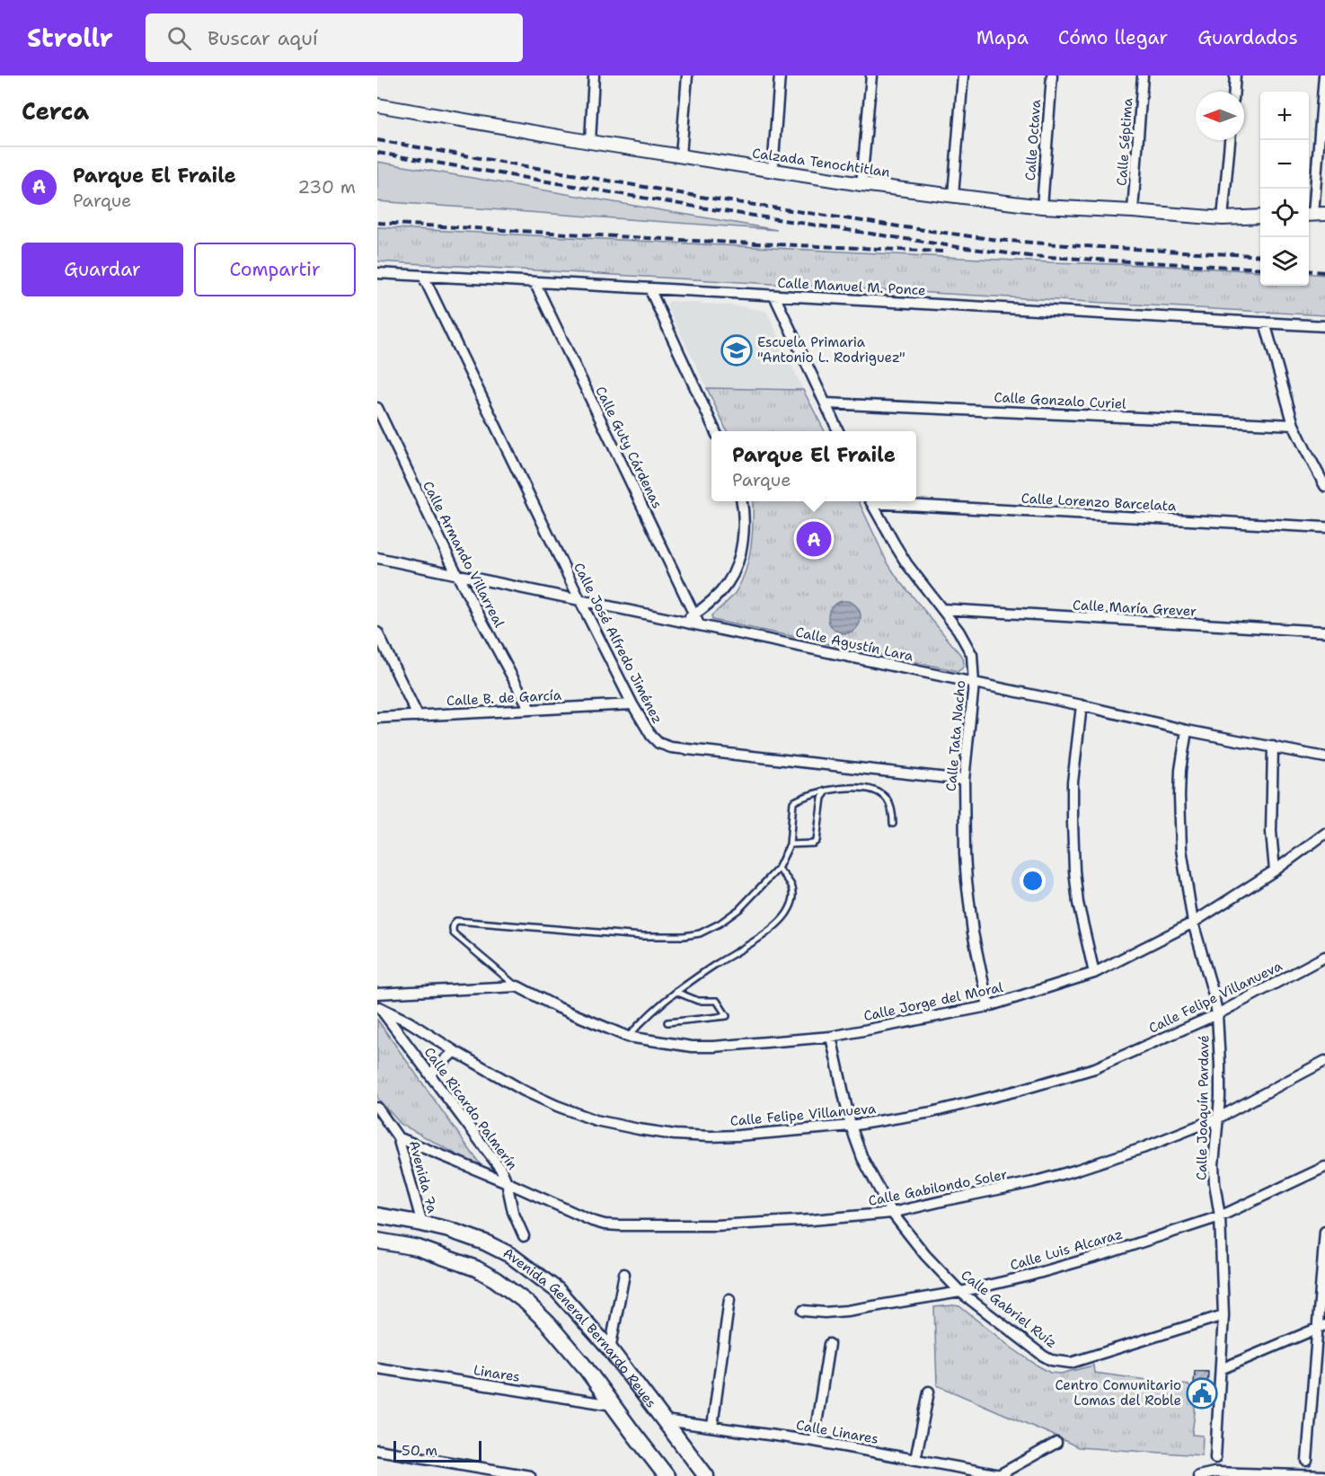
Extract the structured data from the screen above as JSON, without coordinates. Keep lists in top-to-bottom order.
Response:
{
  "streets": {
    "main road": ["Avenida General Bernardo Reyes"],
    "street": [
      "Calle Octava",
      "Calle Séptima",
      "Calzada Tenochtitlan",
      "Calle Manuel M. Ponce",
      "Calle Gonzalo Curiel",
      "Calle Guty Cárdenas",
      "Calle Lorenzo Barcelata",
      "Calle Armando Villarreal",
      "Calle María Grever",
      "Calle José Alfredo Jiménez",
      "Calle Agustín Lara",
      "Calle B. de García",
      "Calle Tata Nacho",
      "Calle Felipe Villanueva",
      "Calle Jorge del Moral",
      "Calle Joaquín Pardavé",
      "Calle Ricardo Palmerín",
      "Avenida 7a",
      "Calle Gabilondo Soler",
      "Calle Luis Alcaraz",
      "Calle Gabriel Ruíz",
      "Linares",
      "Calle Linares"
    ]
  },
  "crossings": [
    ["Calle Octava", "Calzada Tenochtitlan"],
    ["Calle Séptima", "Calzada Tenochtitlan"],
    ["Calle Manuel M. Ponce", "Calle Guty Cárdenas"],
    ["Calle Manuel M. Ponce", "Calle José Alfredo Jiménez"],
    ["Calle Guty Cárdenas", "Calle Agustín Lara"],
    ["Calle Armando Villarreal", "Calle Agustín Lara"],
    ["Calle Armando Villarreal", "Calle B. de García"],
    ["Calle María Grever", "Calle Tata Nacho"],
    ["Calle José Alfredo Jiménez", "Calle Agustín Lara"],
    ["Calle José Alfredo Jiménez", "Calle B. de García"],
    ["Calle José Alfredo Jiménez", "Calle Tata Nacho"],
    ["Calle Agustín Lara", "Calle Tata Nacho"],
    ["Calle Agustín Lara", "Calle Joaquín Pardavé"],
    ["Calle Tata Nacho", "Calle Jorge del Moral"],
    ["Calle Felipe Villanueva", "Calle Joaquín Pardavé"],
    ["Calle Felipe Villanueva", "Calle Ricardo Palmerín"],
    ["Calle Felipe Villanueva", "Calle Gabriel Ruíz"],
    ["Calle Jorge del Moral", "Calle Joaquín Pardavé"],
    ["Calle Jorge del Moral", "Calle Gabriel Ruíz"],
    ["Calle Joaquín Pardavé", "Calle Gabilondo Soler"],
    ["Calle Joaquín Pardavé", "Calle Luis Alcaraz"],
    ["Calle Joaquín Pardavé", "Calle Gabriel Ruíz"],
    ["Calle Ricardo Palmerín", "Calle Gabilondo Soler"],
    ["Avenida 7a", "Calle Gabilondo Soler"],
    ["Avenida 7a", "Avenida General Bernardo Reyes"],
    ["Calle Gabilondo Soler", "Calle Gabriel Ruíz"],
    ["Calle Luis Alcaraz", "Calle Gabriel Ruíz"],
    ["Avenida General Bernardo Reyes", "Linares"],
    ["Avenida General Bernardo Reyes", "Calle Linares"]
  ],
  "places": {
    "school or university": ["Escuela Primaria \"Antonio L. Rodriguez\""],
    "public building": ["Centro Comunitario Lomas del Roble"]
  },
  "scale_bar": "50 m",
  "north": "left",
  "page": {
    "header": "Strollr",
    "search": "Buscar aquí",
    "nav": ["Mapa", "Cómo llegar", "Guardados"],
    "heading": "Cerca",
    "map_buttons": ["+", "−"],
    "list": [
      {
        "mark": "A",
        "name": "Parque El Fraile",
        "note": "Parque",
        "value": "230 m"
      }
    ],
    "buttons": ["Guardar", "Compartir"],
    "popup": ["Parque El Fraile", "Parque"],
    "pins": "A",
    "scale": "50 m"
  }
}
